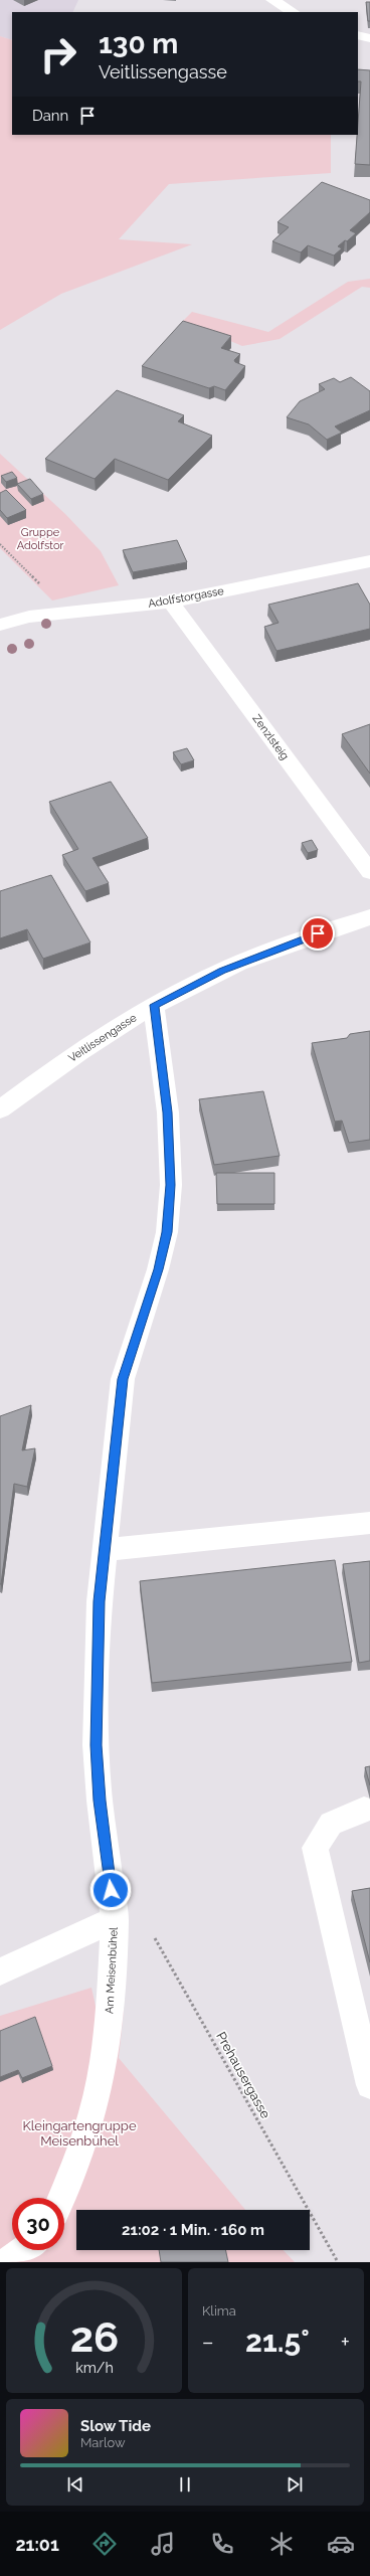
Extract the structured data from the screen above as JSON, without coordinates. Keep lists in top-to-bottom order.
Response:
{
  "streets": {
    "street": [
      "Adolfstorgasse",
      "Zenzlsteig",
      "Veitlissengasse",
      "Am Meisenbühel"
    ],
    "path": ["Prehausergasse"]
  },
  "crossings": [
    ["Adolfstorgasse", "Zenzlsteig"],
    ["Veitlissengasse", "Am Meisenbühel"],
    ["Am Meisenbühel", "Prehausergasse"]
  ],
  "parks": ["Gruppe Adolfstor", "Kleingartengruppe Meisenbühel"],
  "page": {
    "turn": ["130 m", "Veitlissengasse"],
    "then": "Dann",
    "limit": "30",
    "trip": "21:02 · 1 Min. · 160 m",
    "tile": "Klima",
    "heat": ["−", "21.5°", "+"],
    "song": ["Slow Tide", "Marlow"],
    "tabs": "21:01",
    "gauge": ["26", "km/h"]
  }
}
